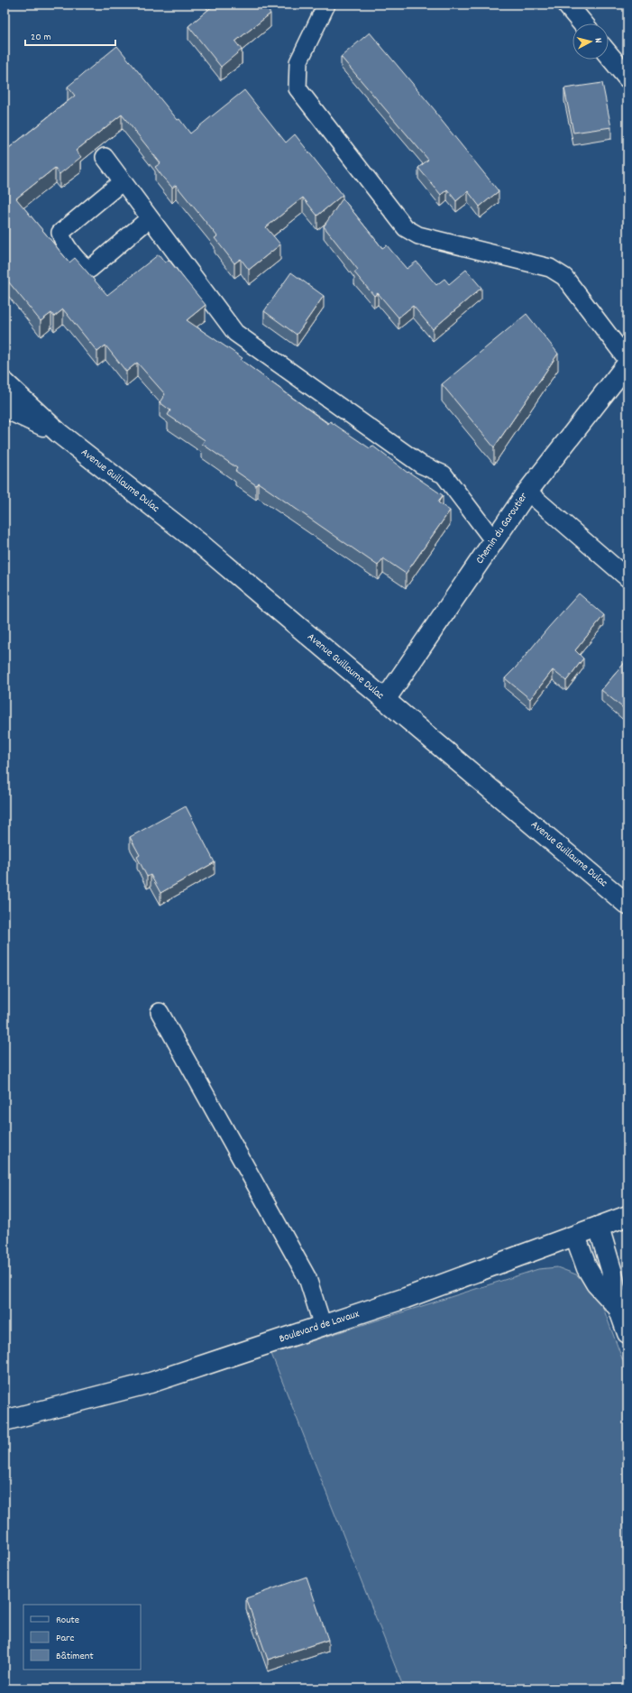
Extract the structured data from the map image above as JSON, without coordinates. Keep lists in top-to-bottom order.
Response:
{
  "streets": {
    "street": ["Avenue Guillaume Dulac", "Chemin du Garoutier", "Boulevard de Lavaux"]
  },
  "crossings": [
    ["Avenue Guillaume Dulac", "Chemin du Garoutier"]
  ],
  "legend": ["Route", "Parc", "Bâtiment"],
  "scale_bar": "20 m",
  "north": "right"
}
